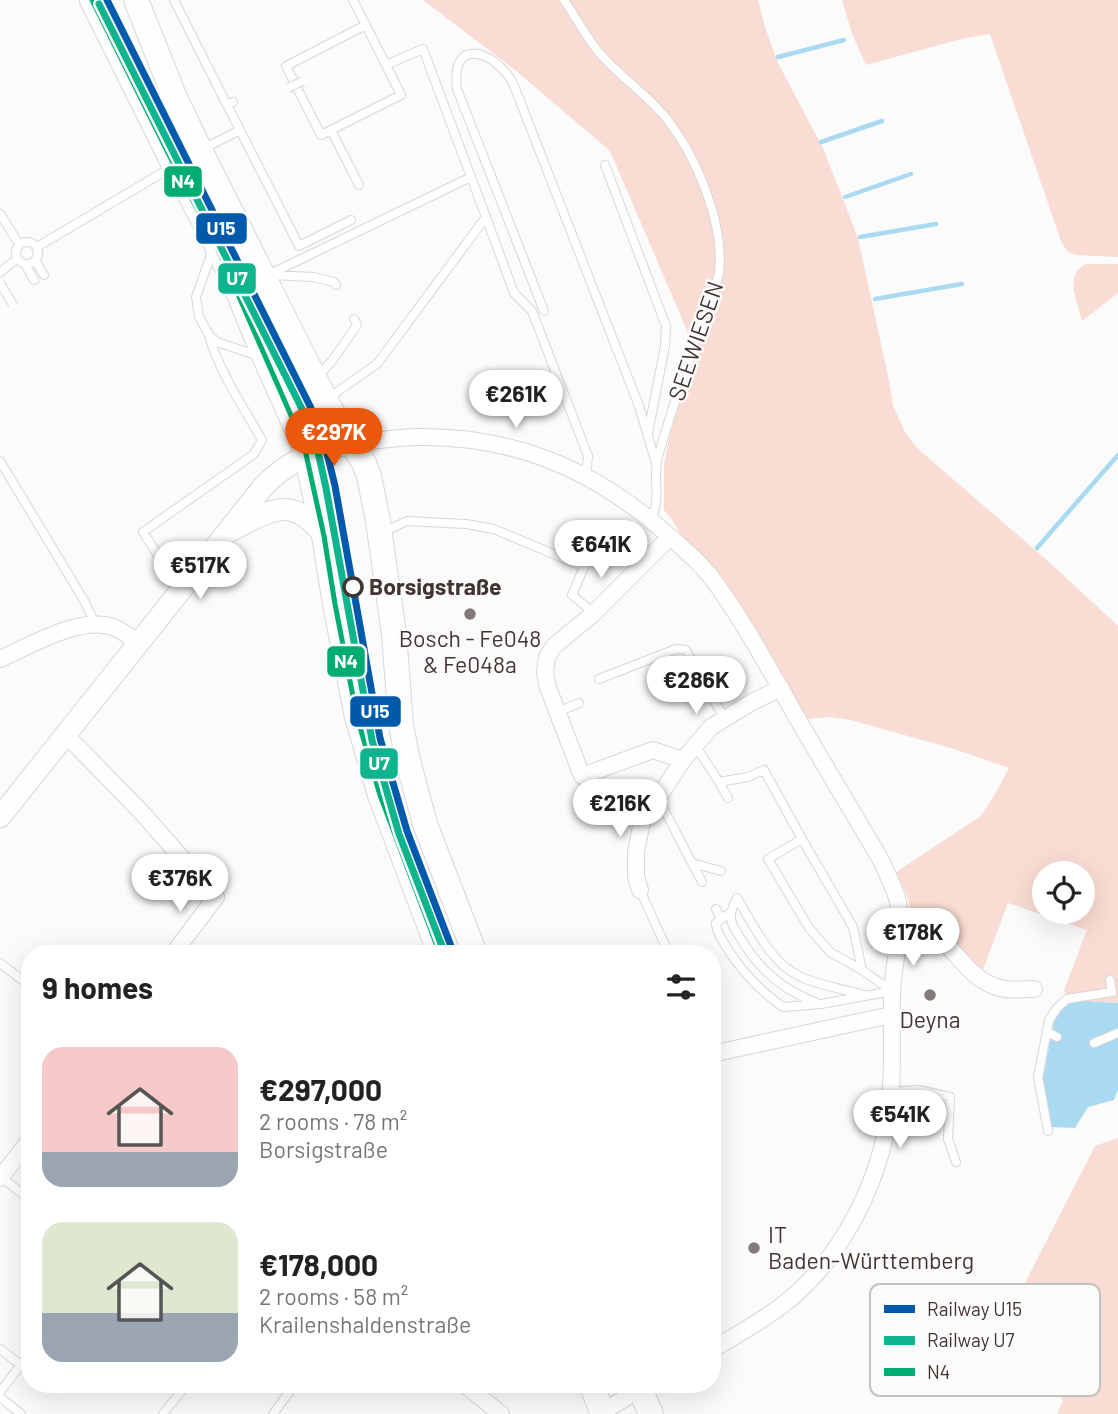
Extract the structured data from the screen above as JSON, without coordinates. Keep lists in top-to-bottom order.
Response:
{
  "streets": {
    "lane": ["SEEWIESEN"]
  },
  "places": [
    "Borsigstraße",
    "Bosch - Fe048 & Fe048a",
    "Deyna",
    "IT Baden-Württemberg"
  ],
  "lines": ["rail line U15", "transit line N4", "rail line U7"],
  "legend": ["Railway U15", "Railway U7", "N4"],
  "page": {
    "price": [
      "€261K",
      "€297K",
      "€641K",
      "€517K",
      "€286K",
      "€216K",
      "€376K",
      "€178K",
      "€541K"
    ],
    "heading": "9 homes",
    "list": [
      {
        "name": "€297,000",
        "note": "2 rooms · 78 m² · Borsigstraße"
      },
      {
        "name": "€178,000",
        "note": "2 rooms · 58 m² · Krailenshaldenstraße"
      }
    ]
  }
}
